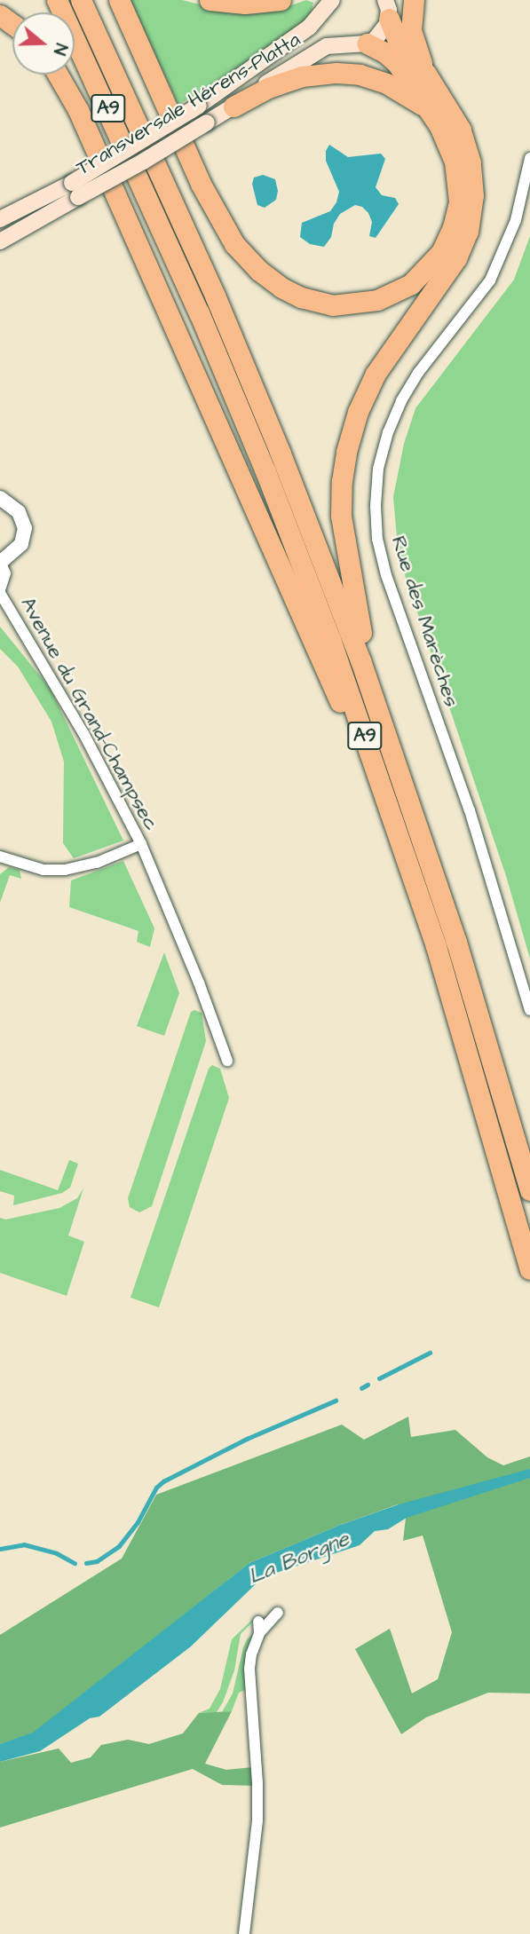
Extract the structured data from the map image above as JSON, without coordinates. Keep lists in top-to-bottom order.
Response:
{
  "streets": {
    "highway": ["A9"],
    "main road": ["Transversale Hérens-Platta"],
    "street": ["Rue des Marèches", "Avenue du Grand-Champsec"]
  },
  "water": ["La Borgne"],
  "north": "right"
}
